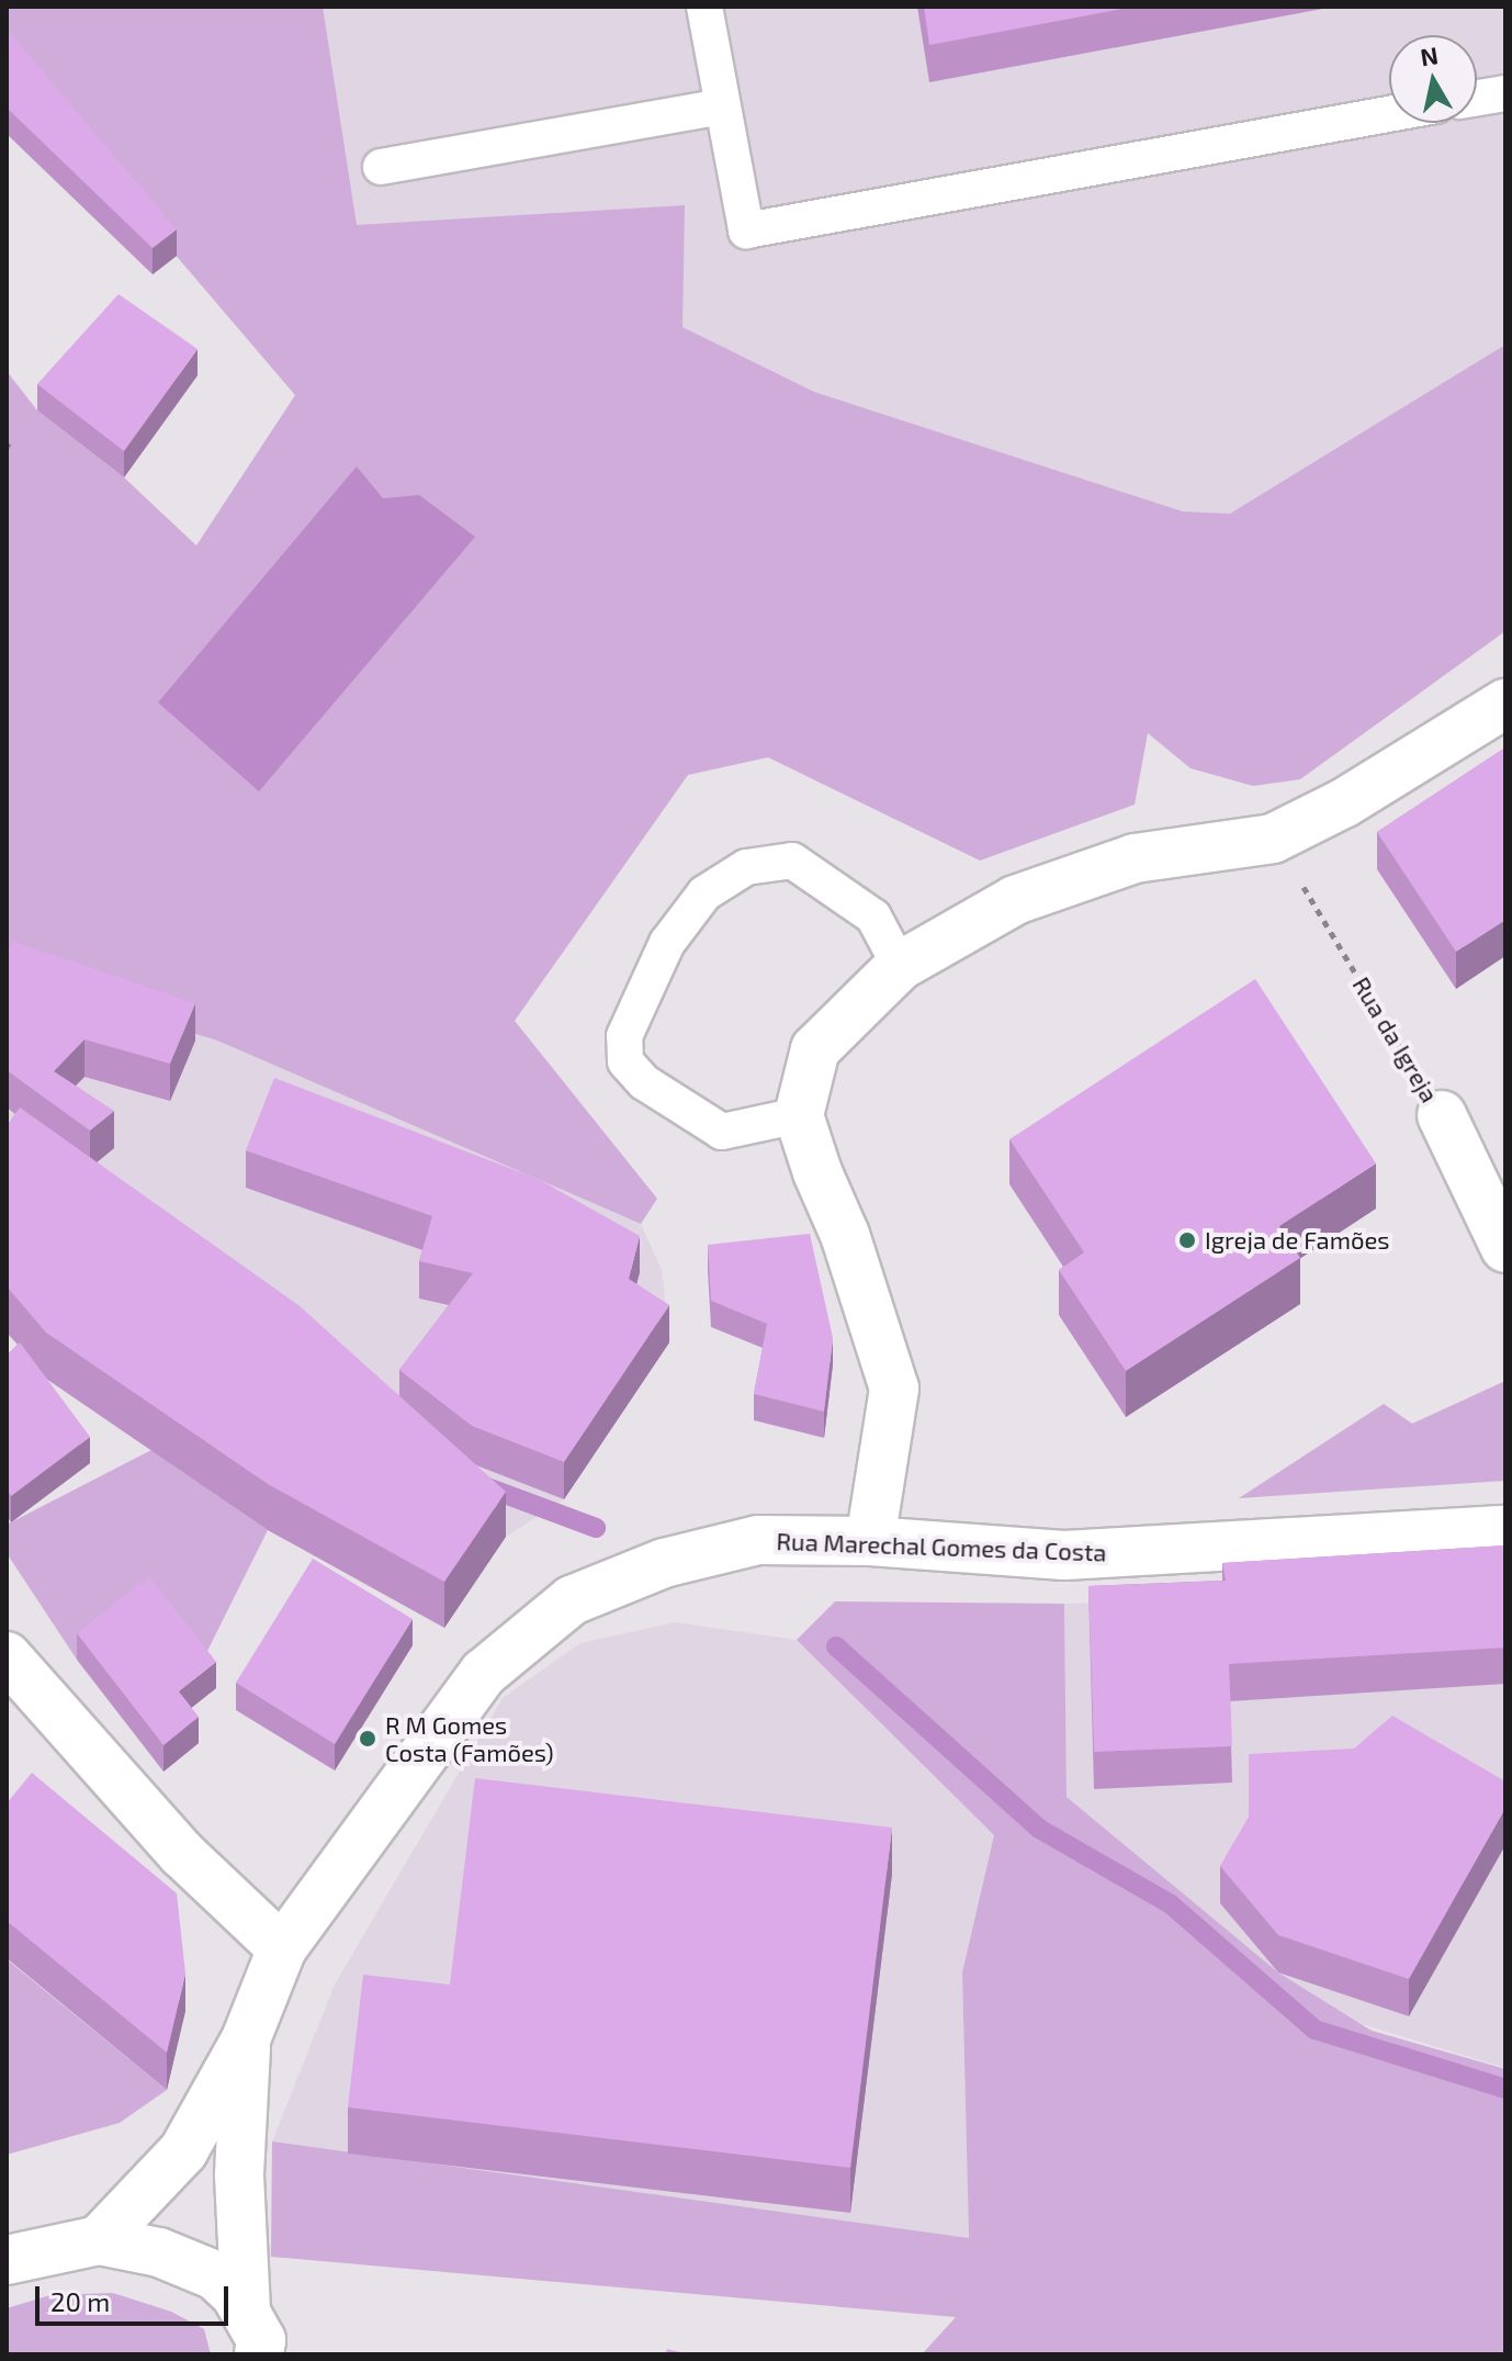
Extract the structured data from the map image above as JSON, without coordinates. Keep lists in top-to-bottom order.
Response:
{
  "streets": {
    "main road": ["Rua da Igreja", "Rua Marechal Gomes da Costa"]
  },
  "places": ["Igreja de Famões", "R M Gomes Costa (Famões)"],
  "scale_bar": "20 m",
  "north": "top"
}
